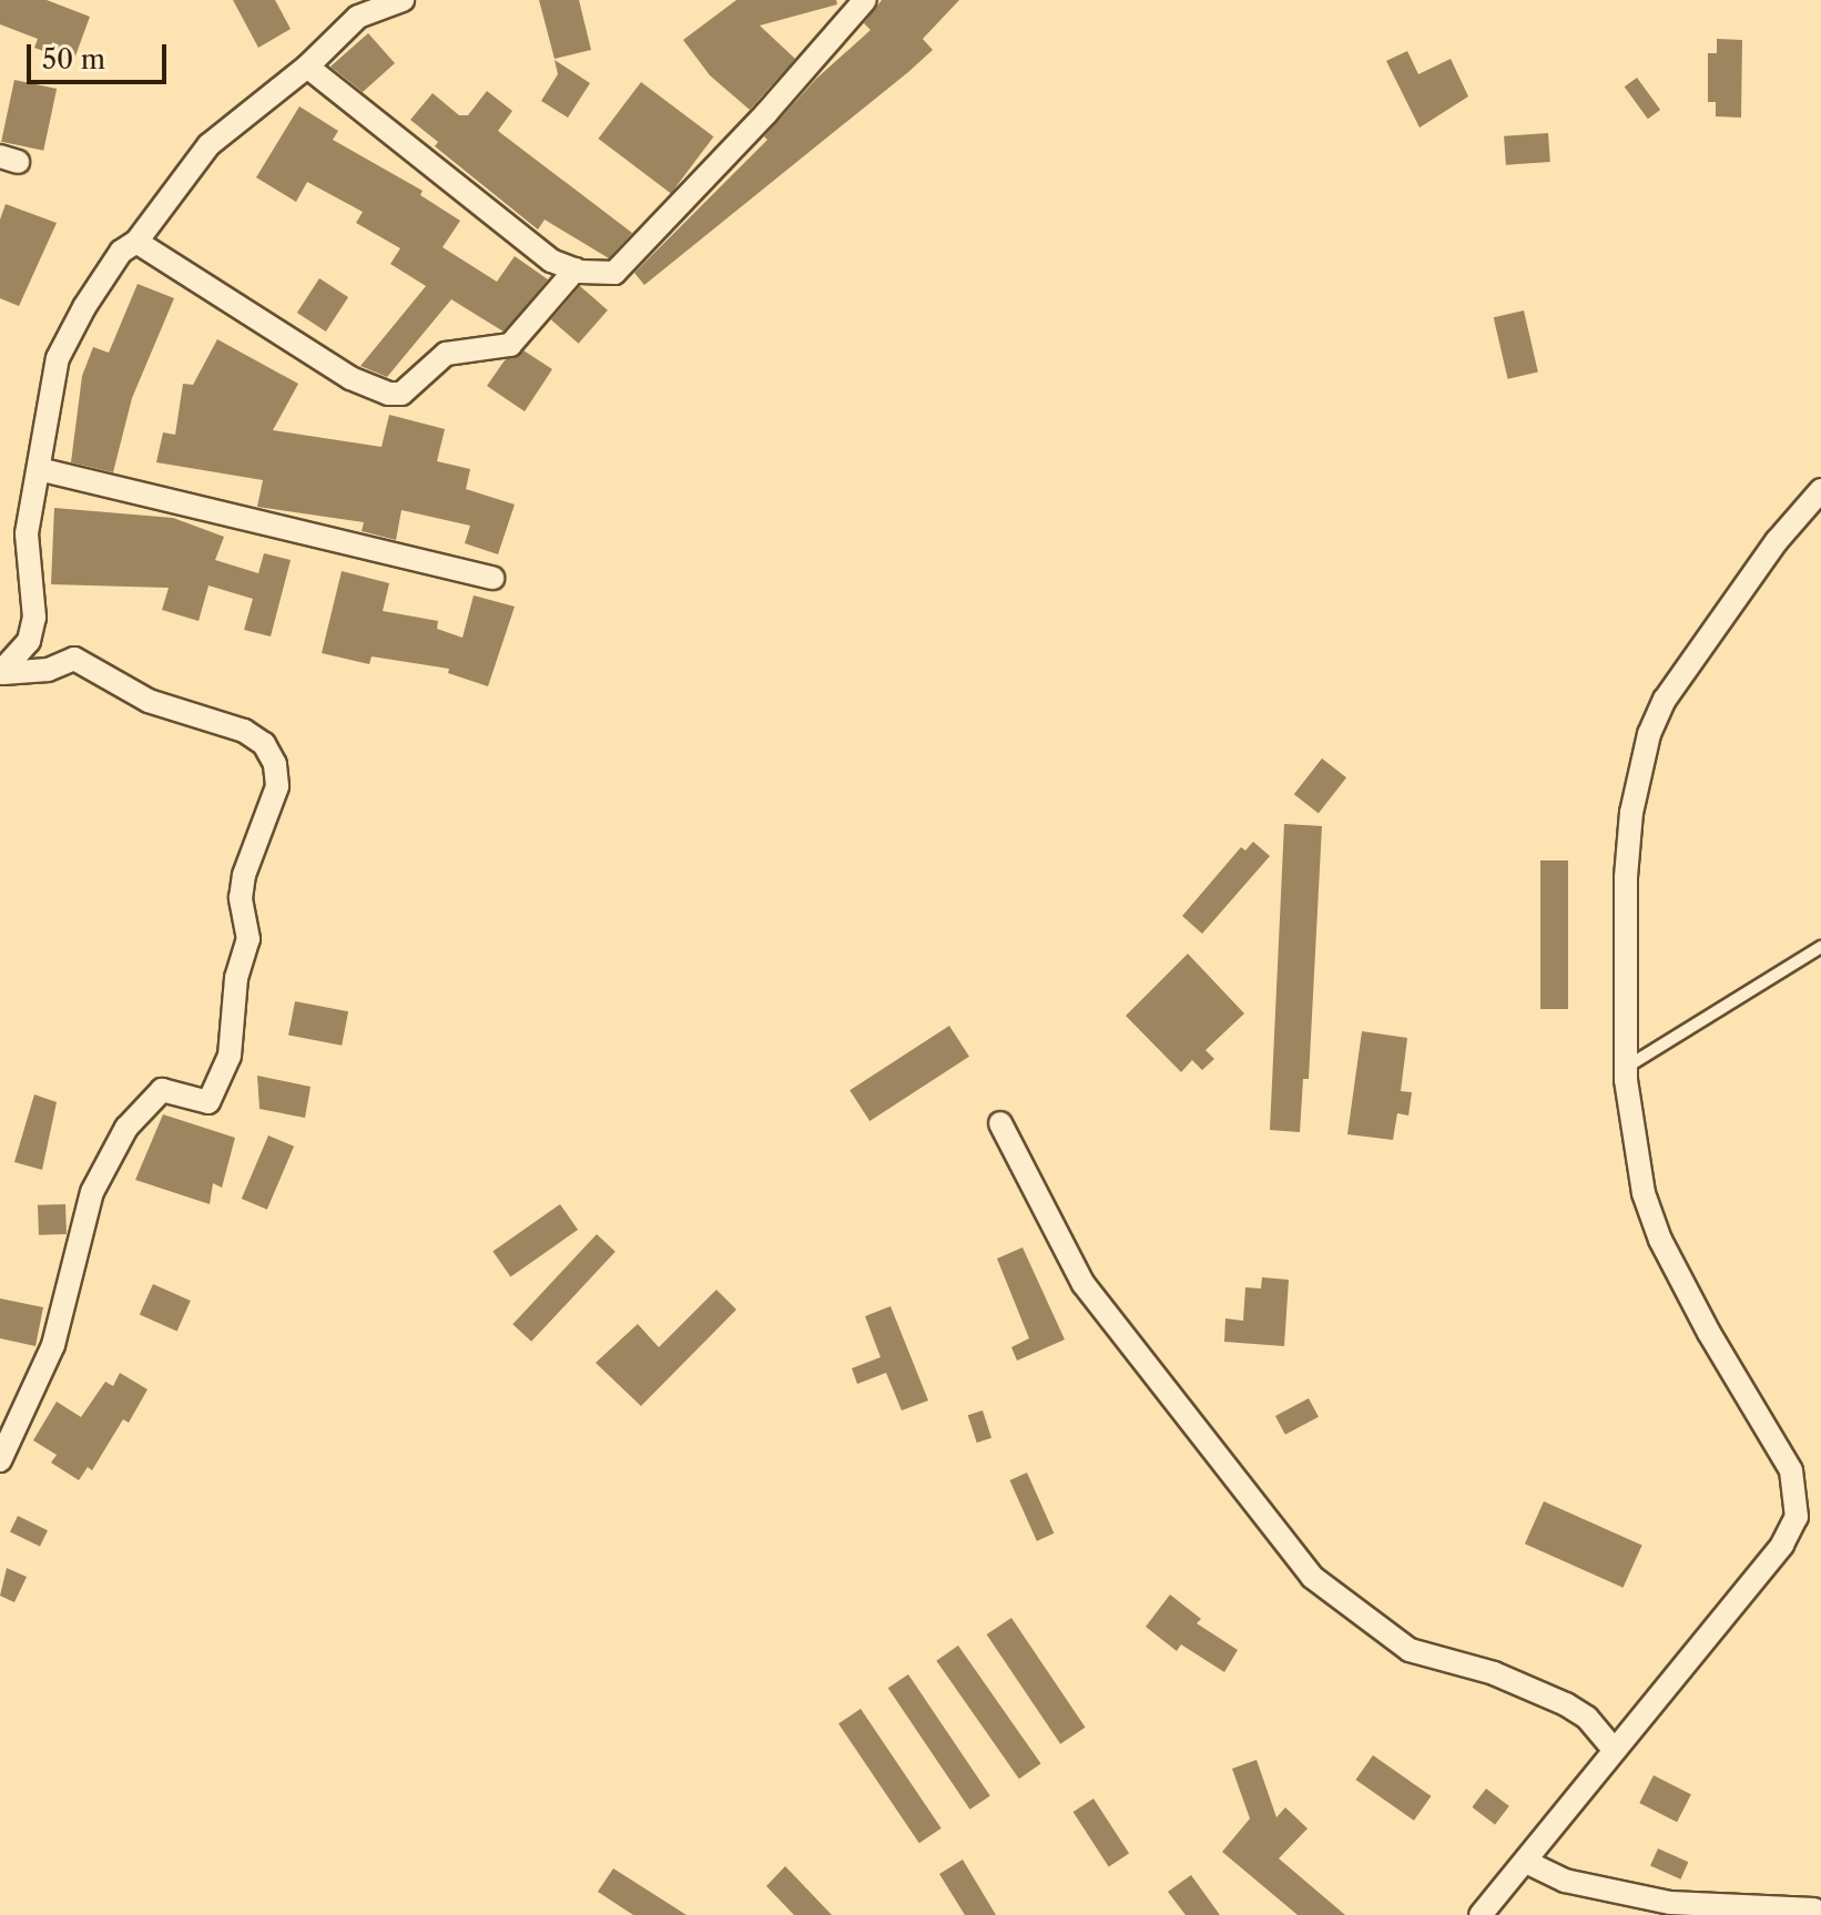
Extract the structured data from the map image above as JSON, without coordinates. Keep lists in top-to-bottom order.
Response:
{
  "scale_bar": "50 m"
}
